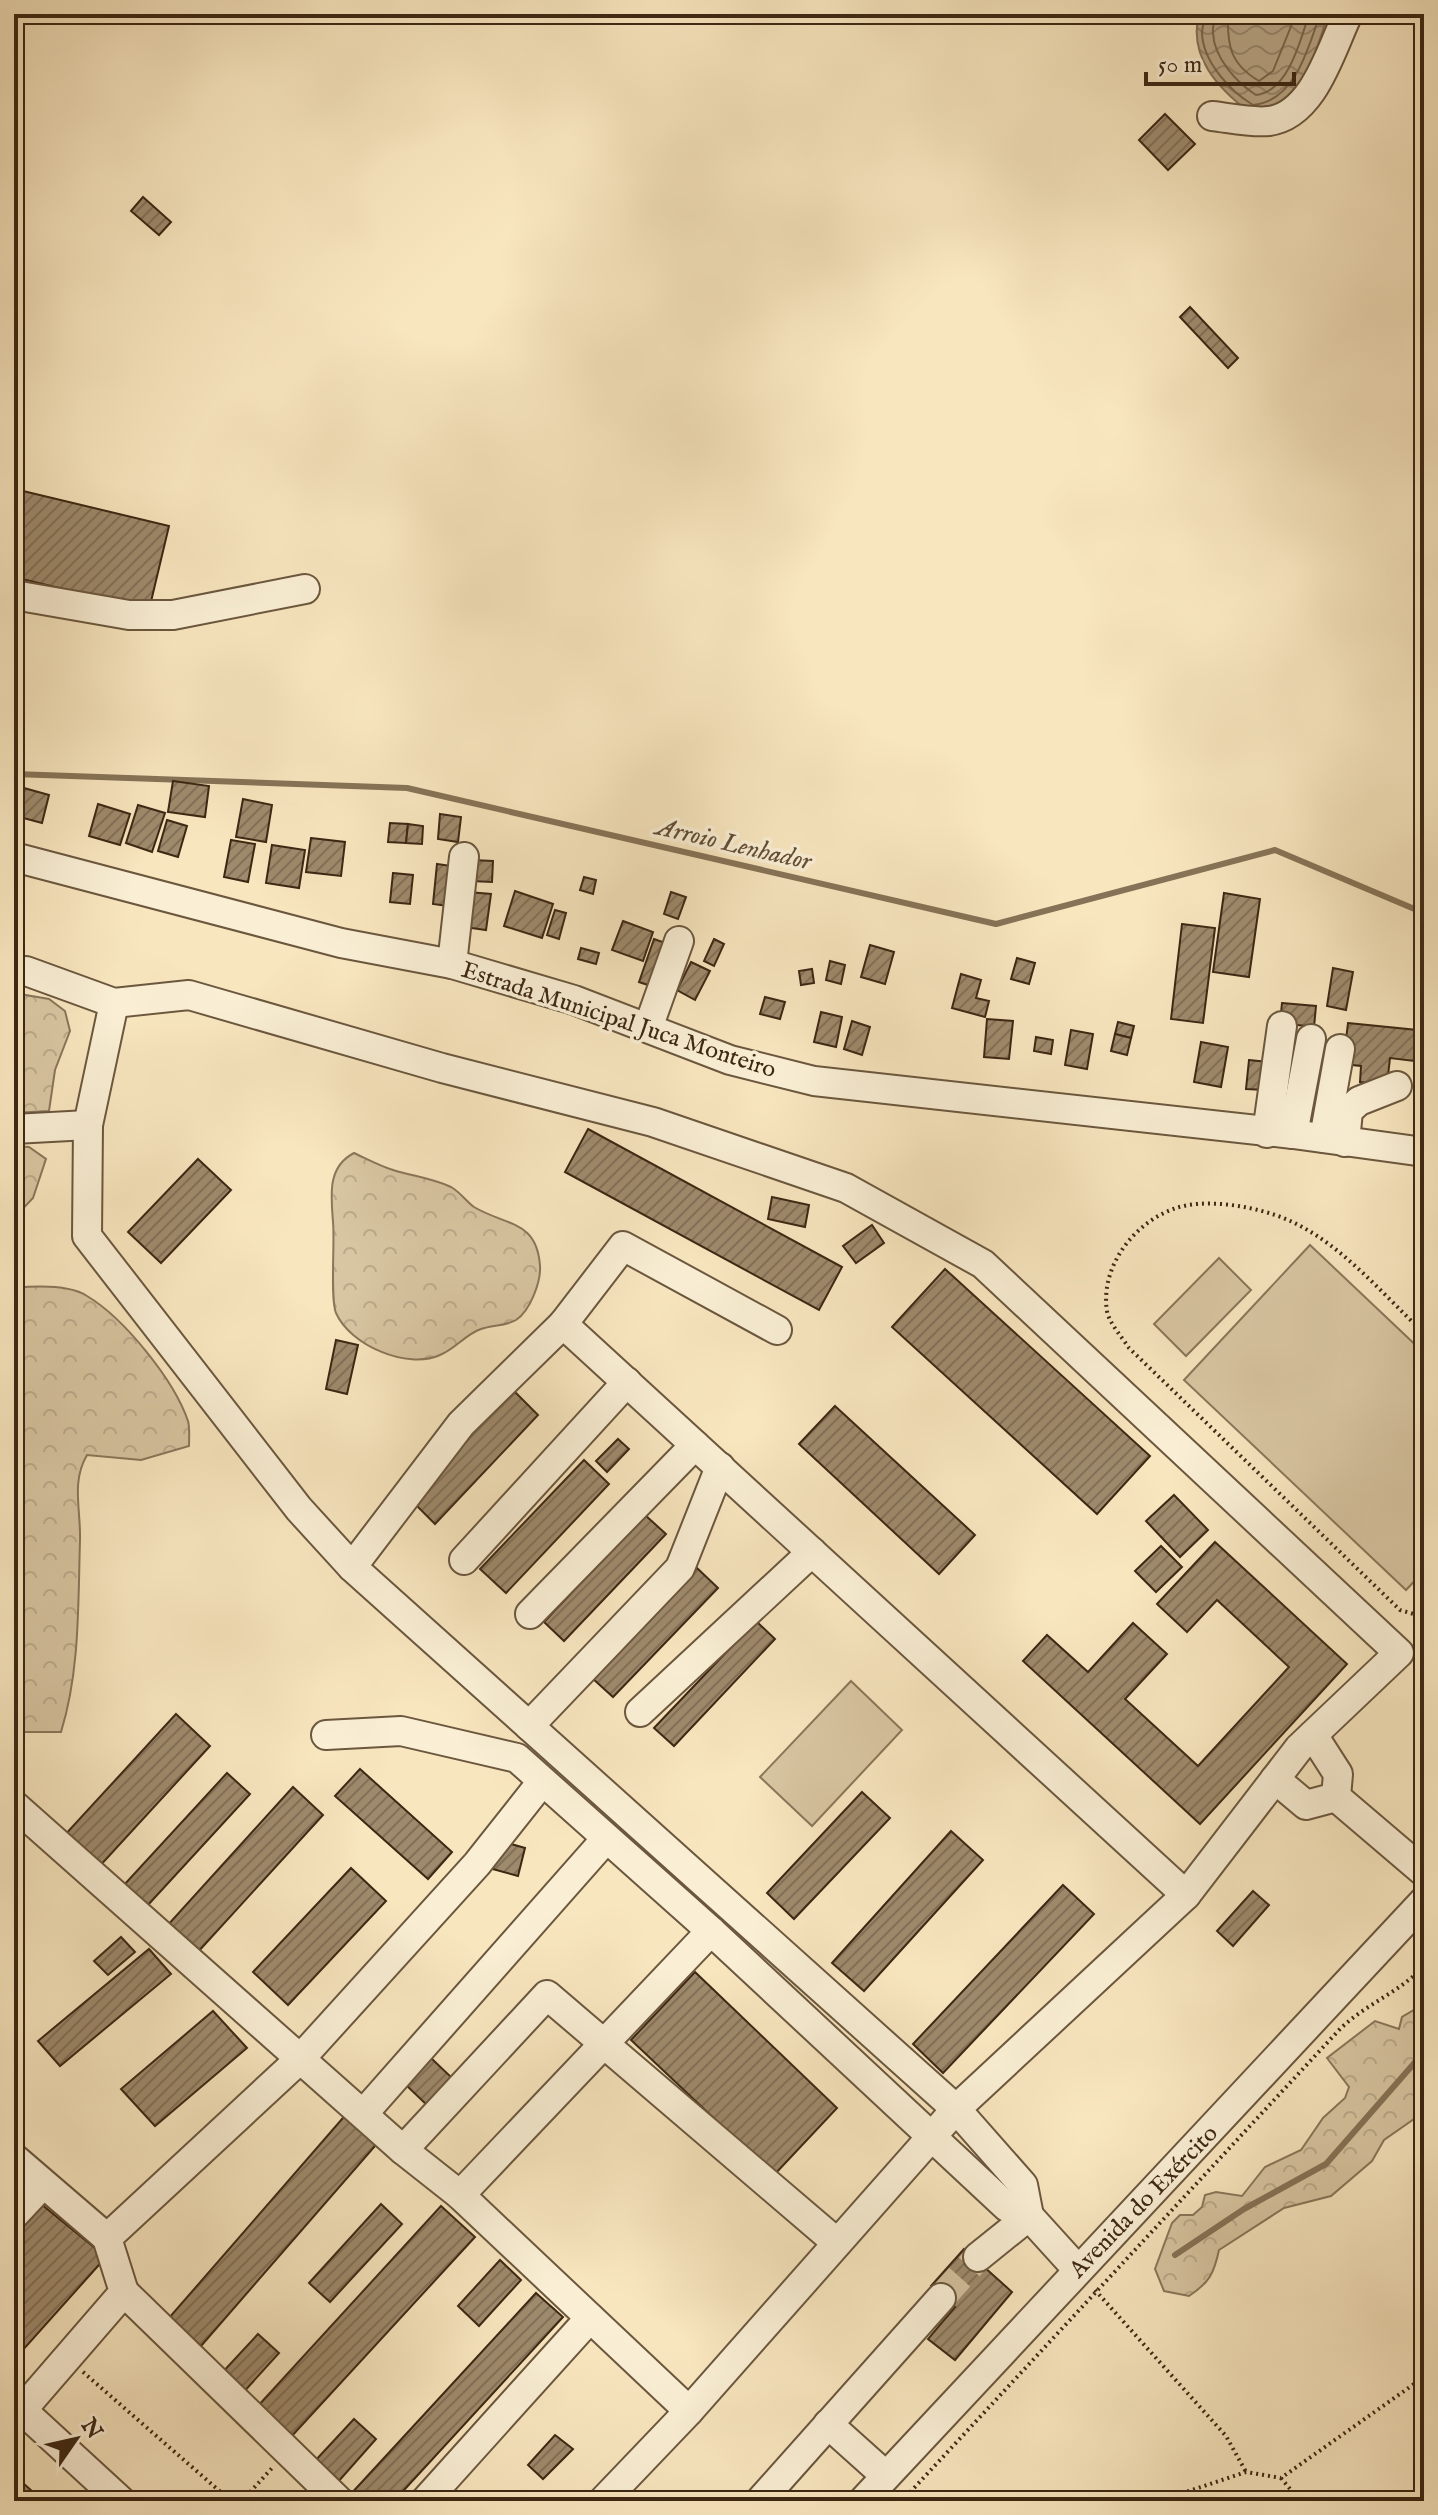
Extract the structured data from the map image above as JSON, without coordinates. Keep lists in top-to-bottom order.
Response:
{
  "streets": {
    "street": ["Estrada Municipal Juca Monteiro", "Avenida do Exército"]
  },
  "water": ["Arroio Lenhador"],
  "scale_bar": "50 m",
  "north": "top right"
}
